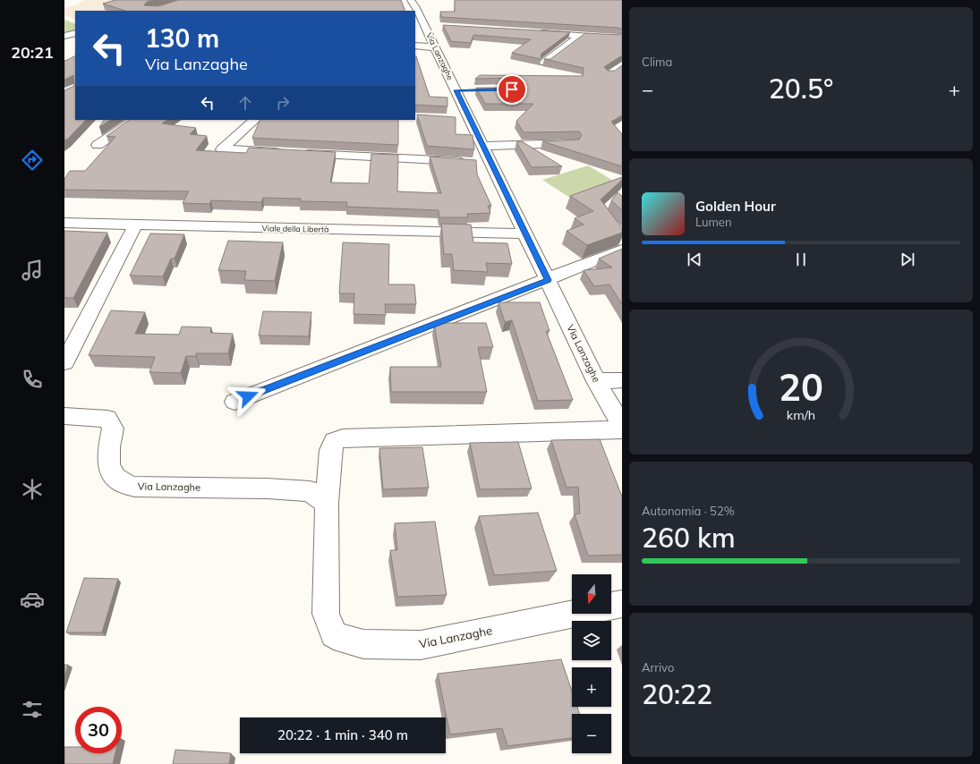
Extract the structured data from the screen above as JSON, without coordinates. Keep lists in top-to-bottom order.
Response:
{
  "streets": {
    "street": ["Via Lanzaghe", "Viale della Libertà"]
  },
  "crossings": [
    ["Via Lanzaghe", "Viale della Libertà"]
  ],
  "north": "bottom",
  "page": {
    "tabs": "20:21",
    "tile": [
      "Clima",
      ["Autonomia · 52%", "260 km"],
      ["Arrivo", "20:22"]
    ],
    "turn": ["130 m", "Via Lanzaghe"],
    "heat": ["−", "20.5°", "+"],
    "song": ["Golden Hour", "Lumen"],
    "map_buttons": ["+", "−"],
    "limit": "30",
    "trip": "20:22 · 1 min · 340 m",
    "gauge": ["20", "km/h"]
  }
}
